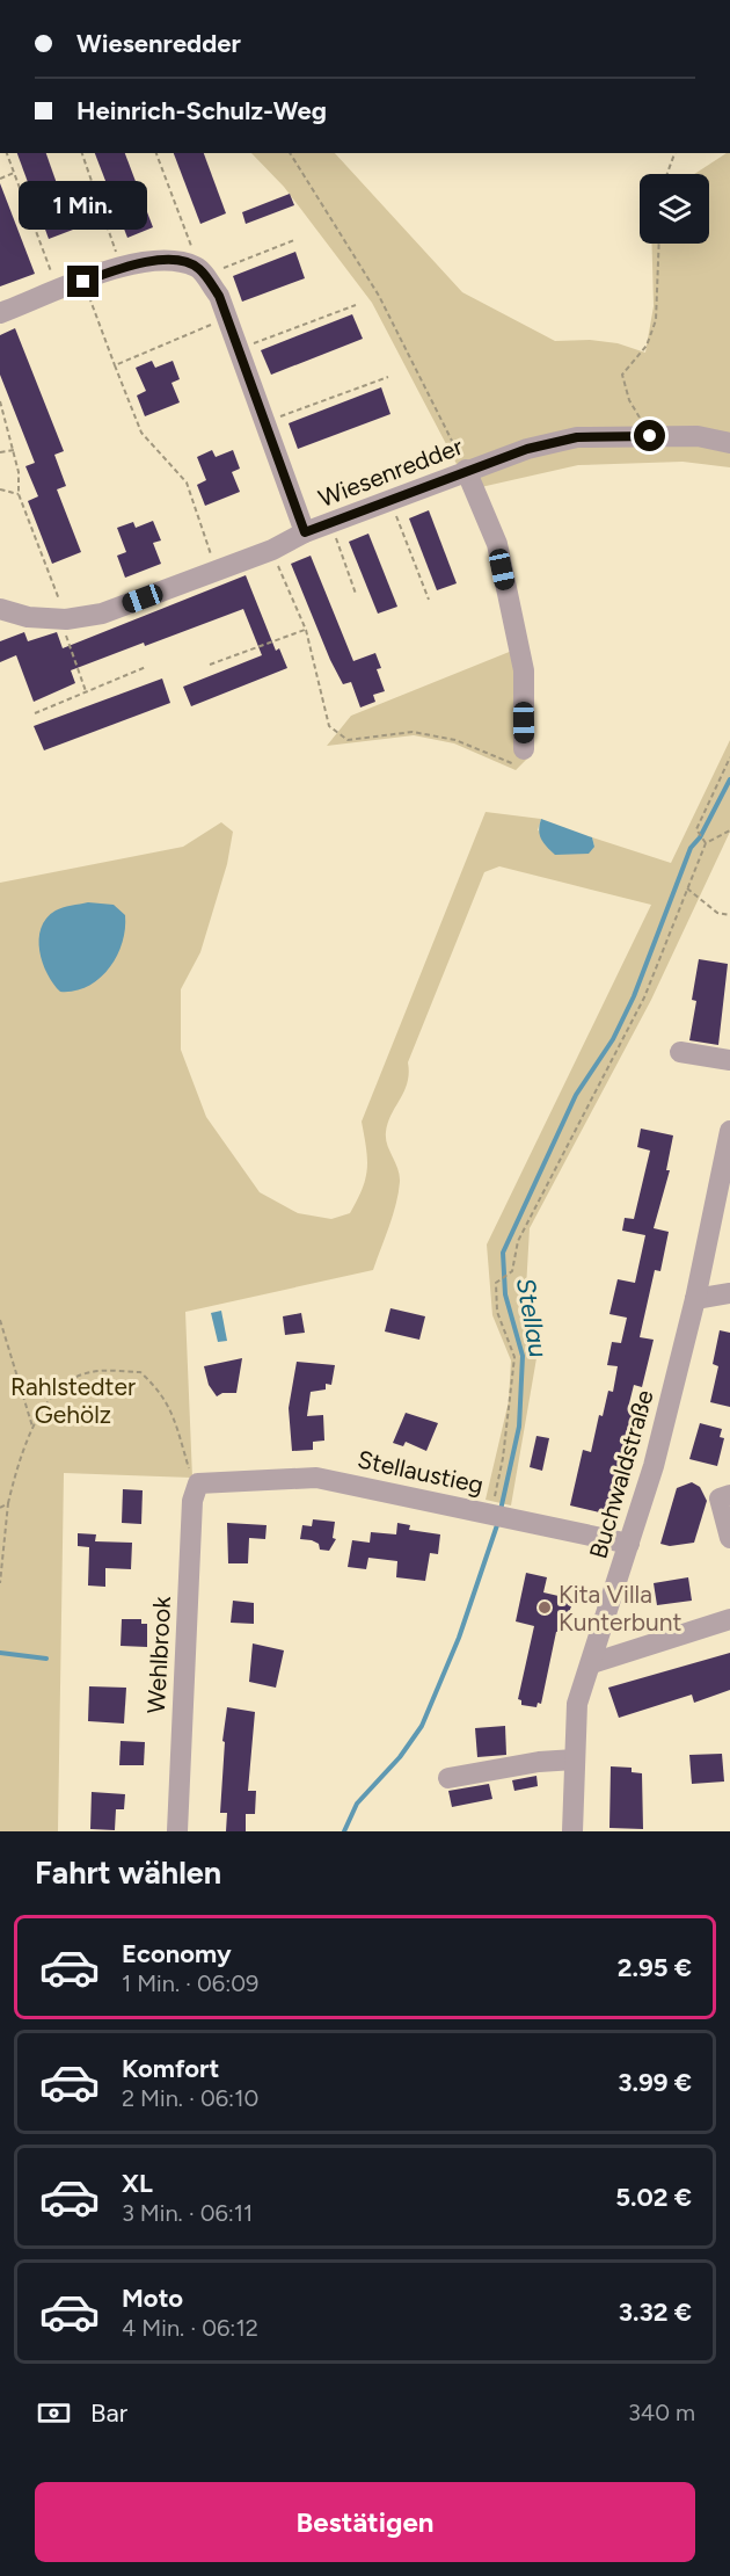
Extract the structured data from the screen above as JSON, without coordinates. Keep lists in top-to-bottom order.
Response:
{
  "streets": {
    "street": [
      "Wiesenredder",
      "Stellaustieg",
      "Buchwaldstraße",
      "Wehlbrook"
    ]
  },
  "crossings": [
    ["Stellaustieg", "Buchwaldstraße"],
    ["Stellaustieg", "Wehlbrook"]
  ],
  "water": ["Stellau"],
  "parks": ["Rahlstedter Gehölz"],
  "places": ["Kita Villa Kunterbunt"],
  "page": {
    "banner": ["Wiesenredder", "Heinrich-Schulz-Weg"],
    "bubble": "1 Min.",
    "heading": "Fahrt wählen",
    "list": [
      {
        "name": "Economy",
        "note": "1 Min. · 06:09",
        "value": "2.95 €"
      },
      {
        "name": "Komfort",
        "note": "2 Min. · 06:10",
        "value": "3.99 €"
      },
      {
        "name": "XL",
        "note": "3 Min. · 06:11",
        "value": "5.02 €"
      },
      {
        "name": "Moto",
        "note": "4 Min. · 06:12",
        "value": "3.32 €"
      }
    ],
    "pay": ["Bar", "340 m"],
    "buttons": "Bestätigen"
  }
}
